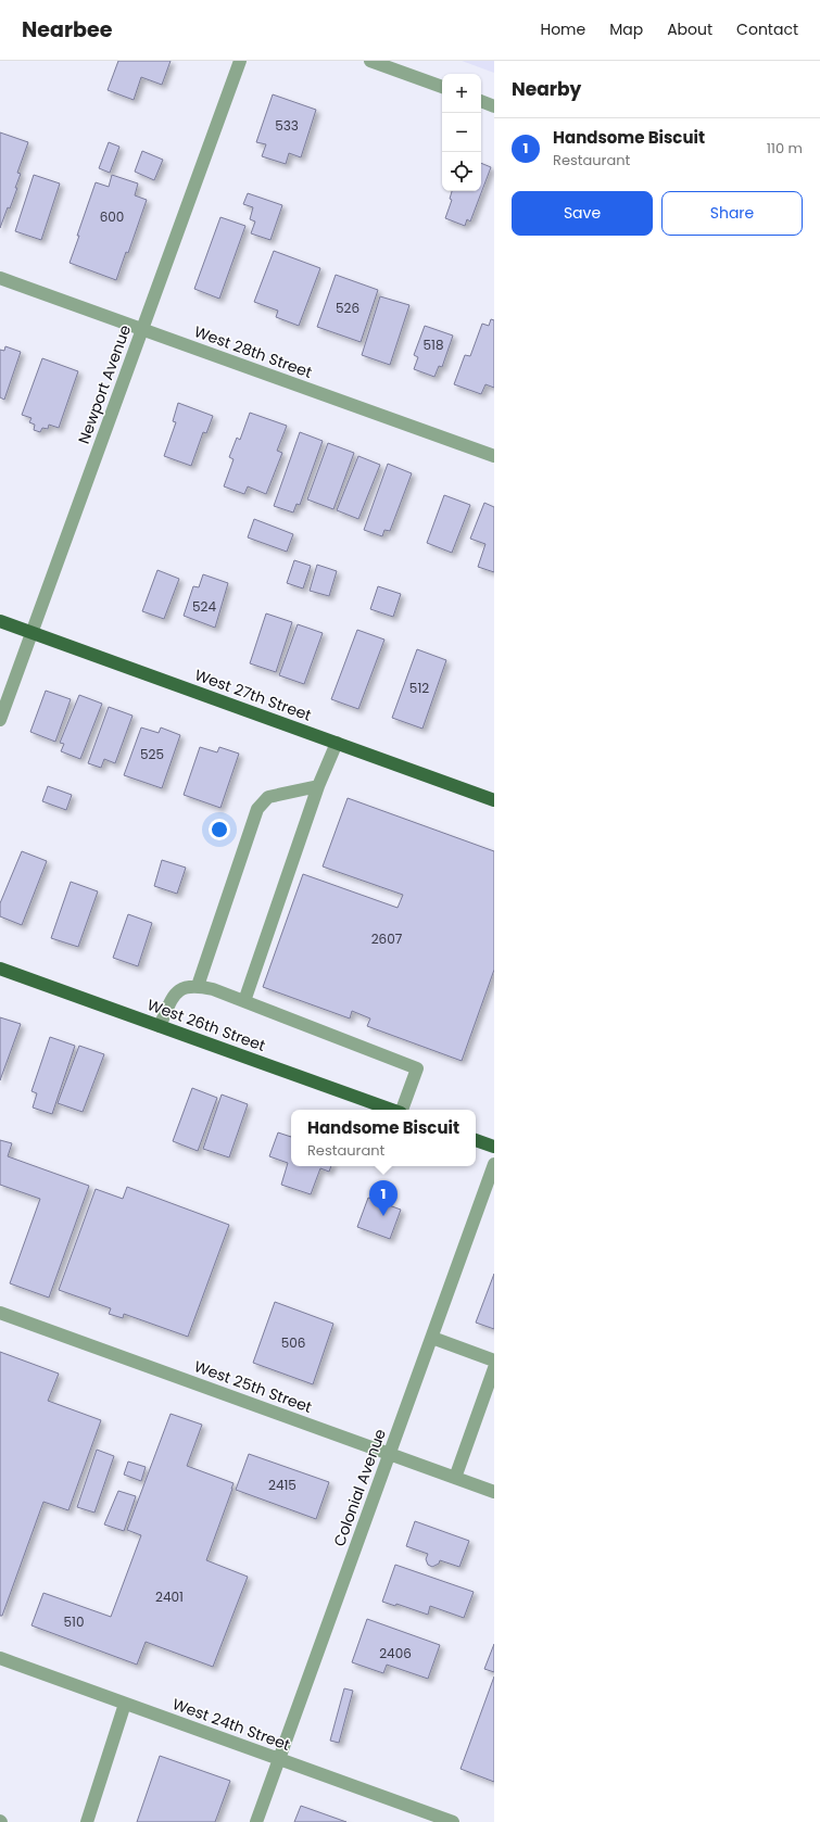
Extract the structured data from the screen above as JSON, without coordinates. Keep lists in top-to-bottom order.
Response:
{
  "streets": {
    "main road": ["West 27th Street", "West 26th Street"],
    "street": [
      "West 28th Street",
      "Newport Avenue",
      "West 25th Street",
      "Colonial Avenue",
      "West 24th Street"
    ]
  },
  "crossings": [
    ["West 28th Street", "Newport Avenue"],
    ["Newport Avenue", "West 27th Street"],
    ["West 25th Street", "Colonial Avenue"],
    ["Colonial Avenue", "West 24th Street"]
  ],
  "house_numbers": [
    "533",
    "600",
    "526",
    "518",
    "524",
    "512",
    "525",
    "2607",
    "506",
    "2415",
    "2401",
    "510",
    "2406"
  ],
  "page": {
    "header": "Nearbee",
    "nav": [
      "Home",
      "Map",
      "About",
      "Contact"
    ],
    "heading": "Nearby",
    "map_buttons": ["+", "−"],
    "list": [
      {
        "mark": "1",
        "name": "Handsome Biscuit",
        "note": "Restaurant",
        "value": "110 m"
      }
    ],
    "buttons": ["Save", "Share"],
    "popup": ["Handsome Biscuit", "Restaurant"],
    "pins": "1"
  }
}
